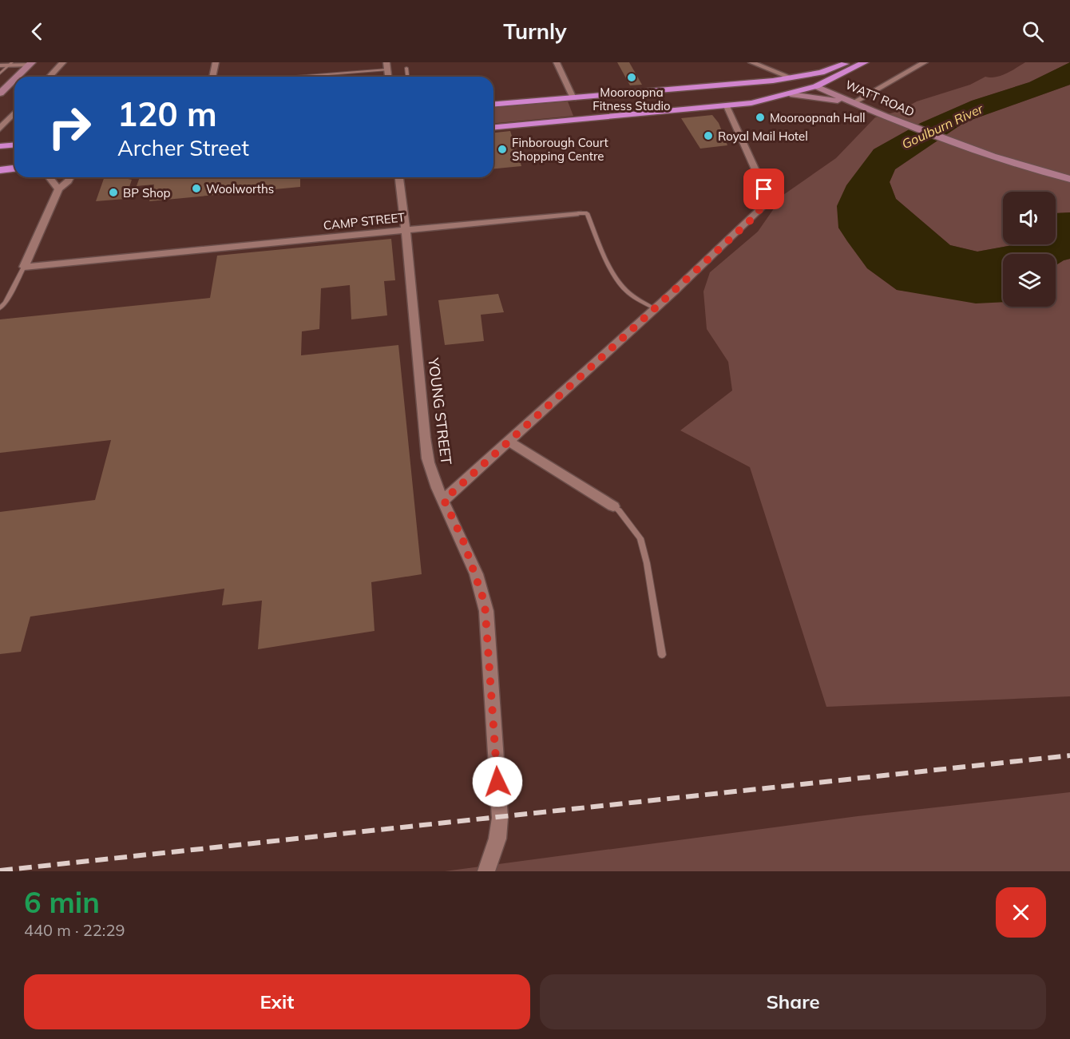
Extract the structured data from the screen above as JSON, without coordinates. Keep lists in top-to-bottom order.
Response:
{
  "streets": {
    "street": ["WATT ROAD", "CAMP STREET", "YOUNG STREET"]
  },
  "crossings": [
    ["CAMP STREET", "YOUNG STREET"]
  ],
  "water": ["Goulburn River"],
  "places": [
    "Mooroopna Fitness Studio",
    "Mooroopnah Hall",
    "Royal Mail Hotel",
    "Finborough Court Shopping Centre",
    "Woolworths",
    "BP Shop"
  ],
  "page": {
    "header": "Turnly",
    "turn": ["120 m", "Archer Street"],
    "heading": ["6 min", "440 m · 22:29"],
    "buttons": ["Exit", "Share"]
  }
}
